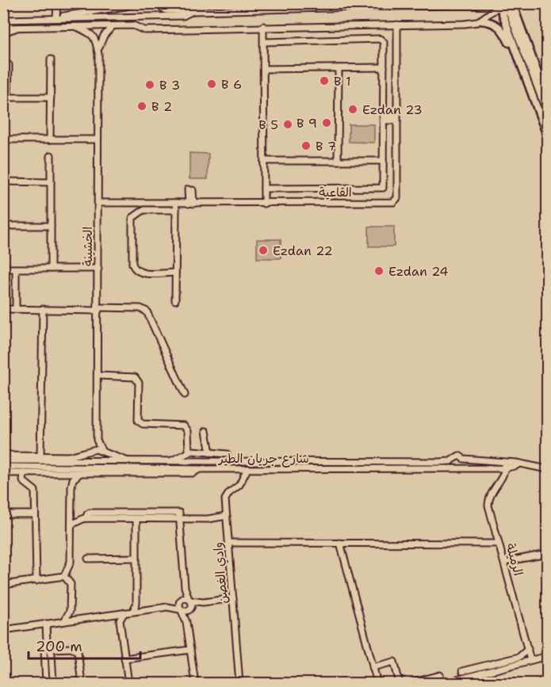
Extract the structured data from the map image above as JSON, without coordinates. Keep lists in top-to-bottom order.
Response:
{
  "streets": {
    "street": [
      "القاعية",
      "الخشينة",
      "شارع جريان الطير",
      "الرميلة",
      "وادي الغصن"
    ]
  },
  "crossings": [
    ["القاعية", "الخشينة"],
    ["الخشينة", "شارع جريان الطير"],
    ["شارع جريان الطير", "الرميلة"],
    ["شارع جريان الطير", "وادي الغصن"]
  ],
  "places": [
    "B 1",
    "B 6",
    "B 3",
    "B 2",
    "Ezdan 23",
    "B 9",
    "B 5",
    "B 7",
    "Ezdan 22",
    "Ezdan 24"
  ],
  "scale_bar": "200 m"
}
